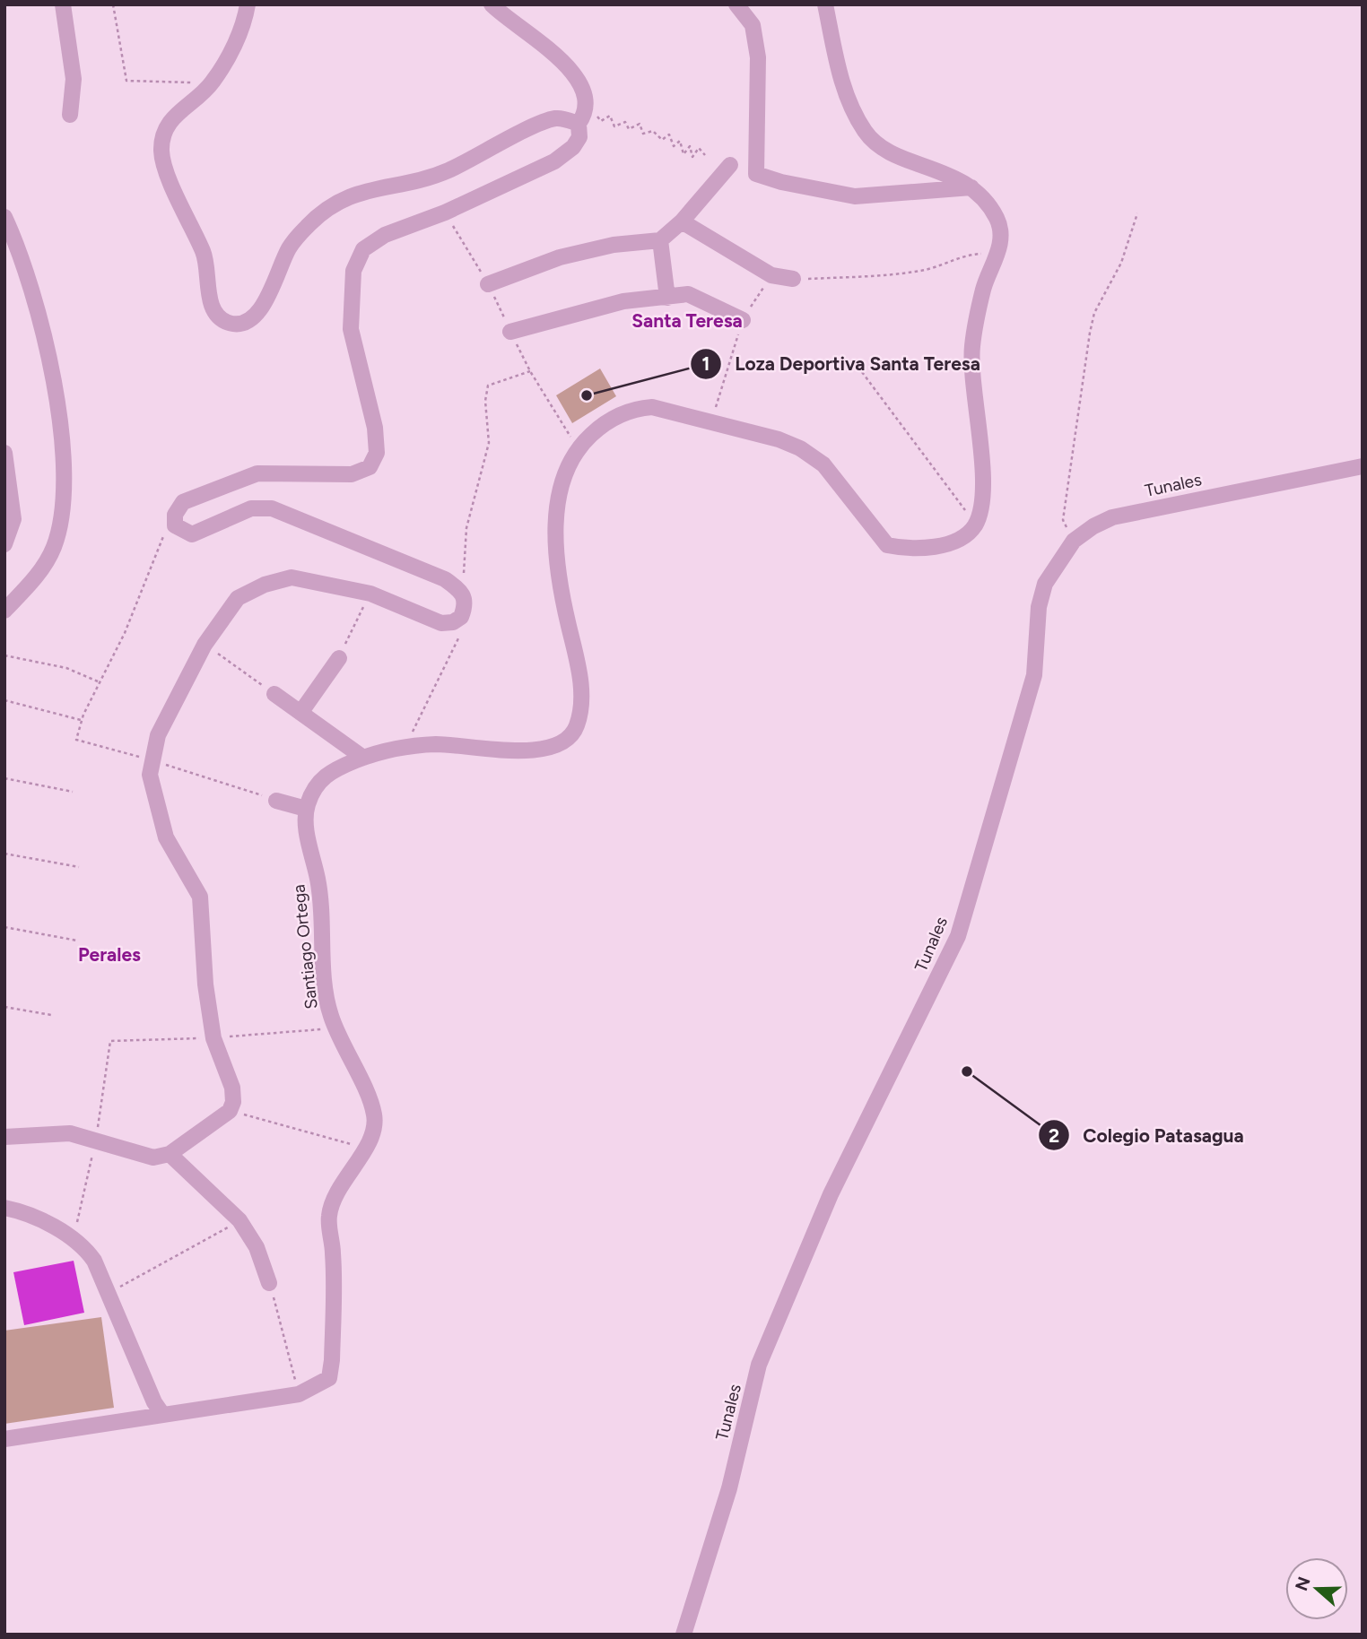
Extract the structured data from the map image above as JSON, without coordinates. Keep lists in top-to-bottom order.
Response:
{
  "streets": {
    "street": ["Tunales", "Santiago Ortega"]
  },
  "districts": ["Santa Teresa", "Perales"],
  "places": ["Loza Deportiva Santa Teresa", "Colegio Patasagua"],
  "north": "left"
}
